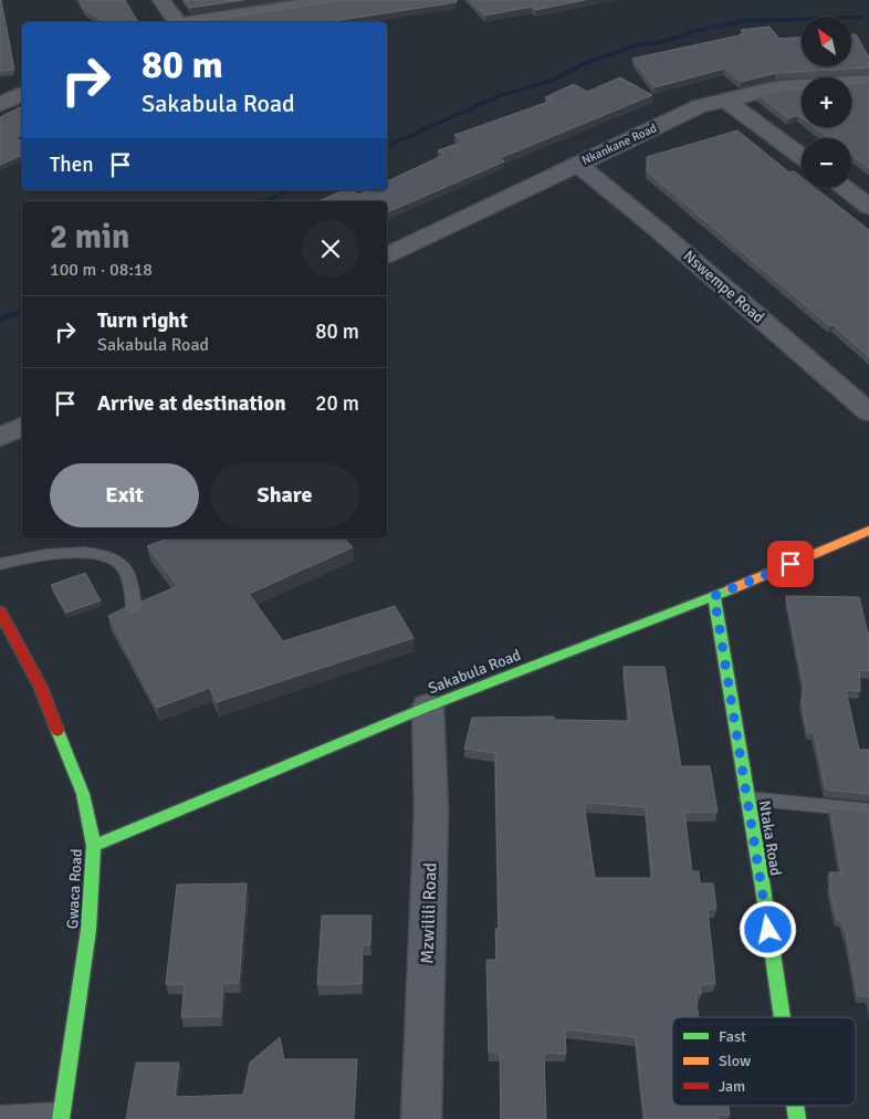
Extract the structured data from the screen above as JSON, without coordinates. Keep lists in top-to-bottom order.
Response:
{
  "streets": {
    "street": [
      "Nkankane Road",
      "Nswempe Road",
      "Sakabula Road",
      "Ntaka Road",
      "Gwaca Road",
      "Mzwilili Road"
    ]
  },
  "crossings": [
    ["Nkankane Road", "Nswempe Road"],
    ["Sakabula Road", "Ntaka Road"],
    ["Sakabula Road", "Gwaca Road"],
    ["Sakabula Road", "Mzwilili Road"]
  ],
  "legend": ["Fast", "Slow", "Jam"],
  "north": "top left",
  "page": {
    "map_buttons": ["+", "−"],
    "turn": ["80 m", "Sakabula Road"],
    "then": "Then",
    "heading": ["2 min", "100 m · 08:18"],
    "list": [
      {
        "name": "Turn right",
        "note": "Sakabula Road",
        "value": "80 m"
      },
      {
        "name": "Arrive at destination",
        "value": "20 m"
      }
    ],
    "buttons": ["Exit", "Share"]
  }
}
